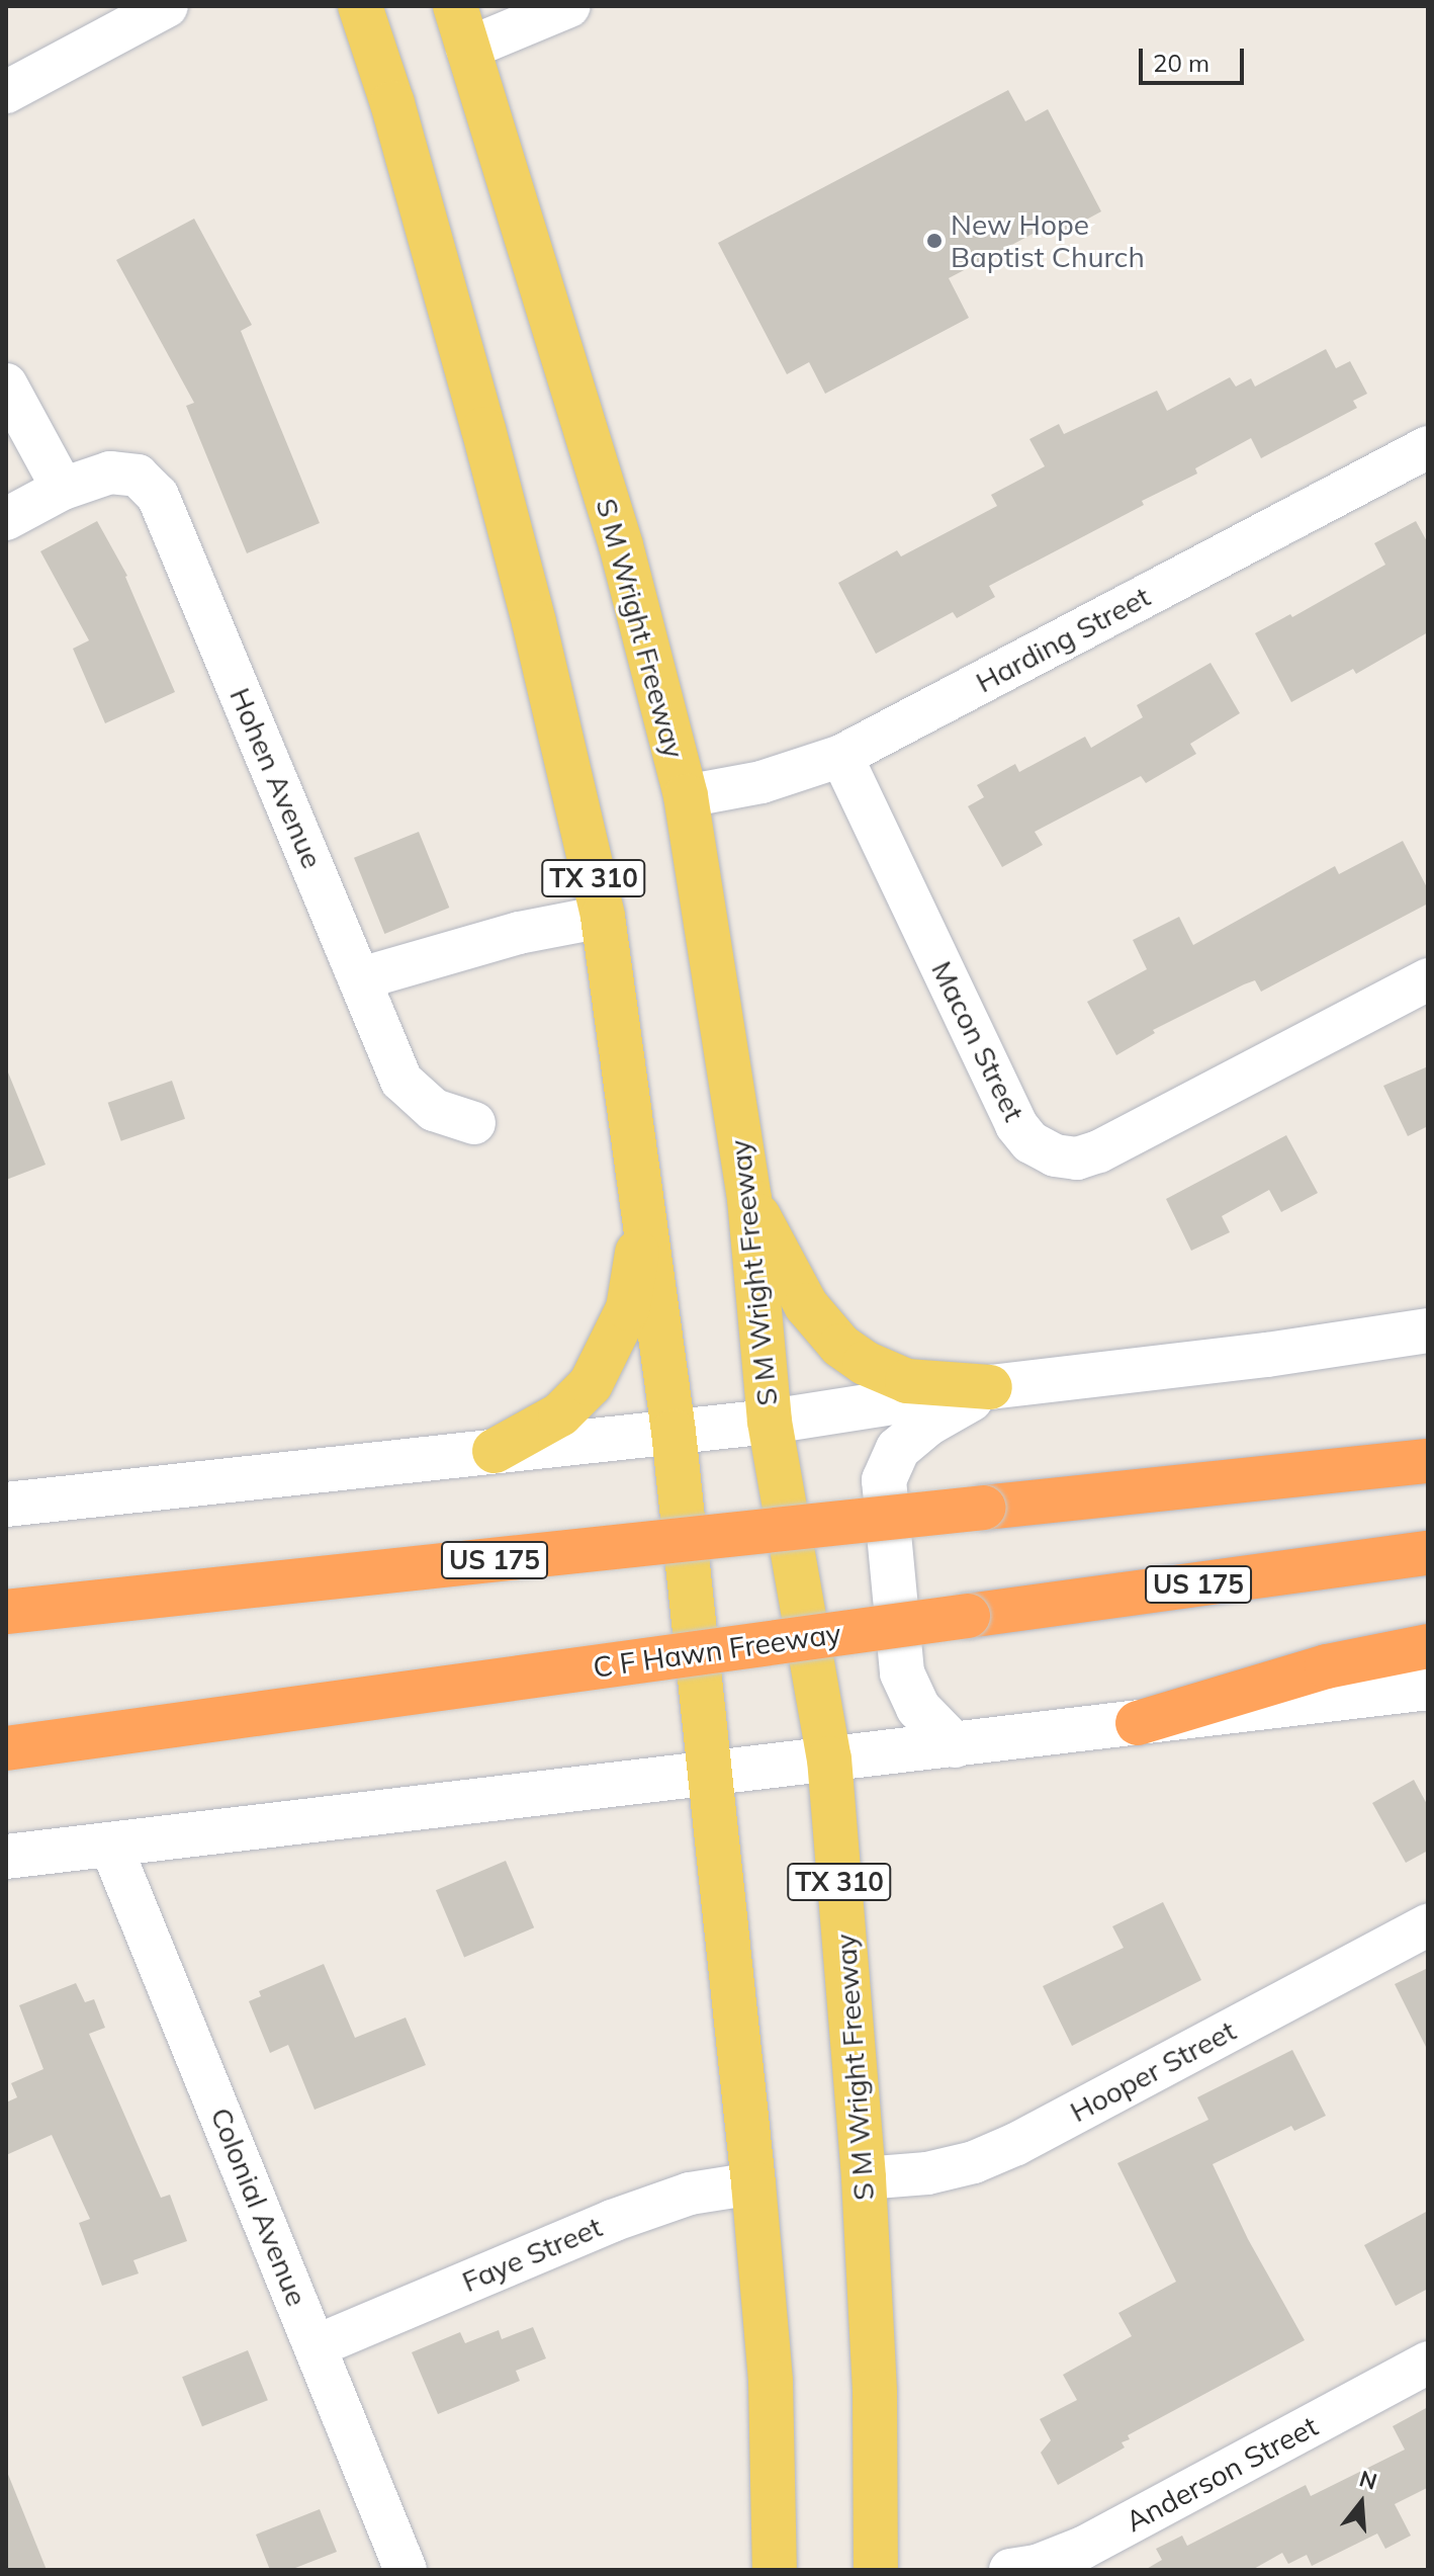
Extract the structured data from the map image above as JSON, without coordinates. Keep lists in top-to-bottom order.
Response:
{
  "streets": {
    "highway": ["US 175", "C F Hawn Freeway"],
    "main road": ["S M Wright Freeway", "TX 310"],
    "street": [
      "Harding Street",
      "Hohen Avenue",
      "Macon Street",
      "Hooper Street",
      "Colonial Avenue",
      "Faye Street",
      "Anderson Street"
    ]
  },
  "crossings": [
    ["S M Wright Freeway", "Harding Street"],
    ["S M Wright Freeway", "Hooper Street"],
    ["Harding Street", "Macon Street"],
    ["TX 310", "Faye Street"],
    ["Colonial Avenue", "Faye Street"]
  ],
  "places": ["New Hope Baptist Church"],
  "scale_bar": "20 m",
  "north": "top"
}
